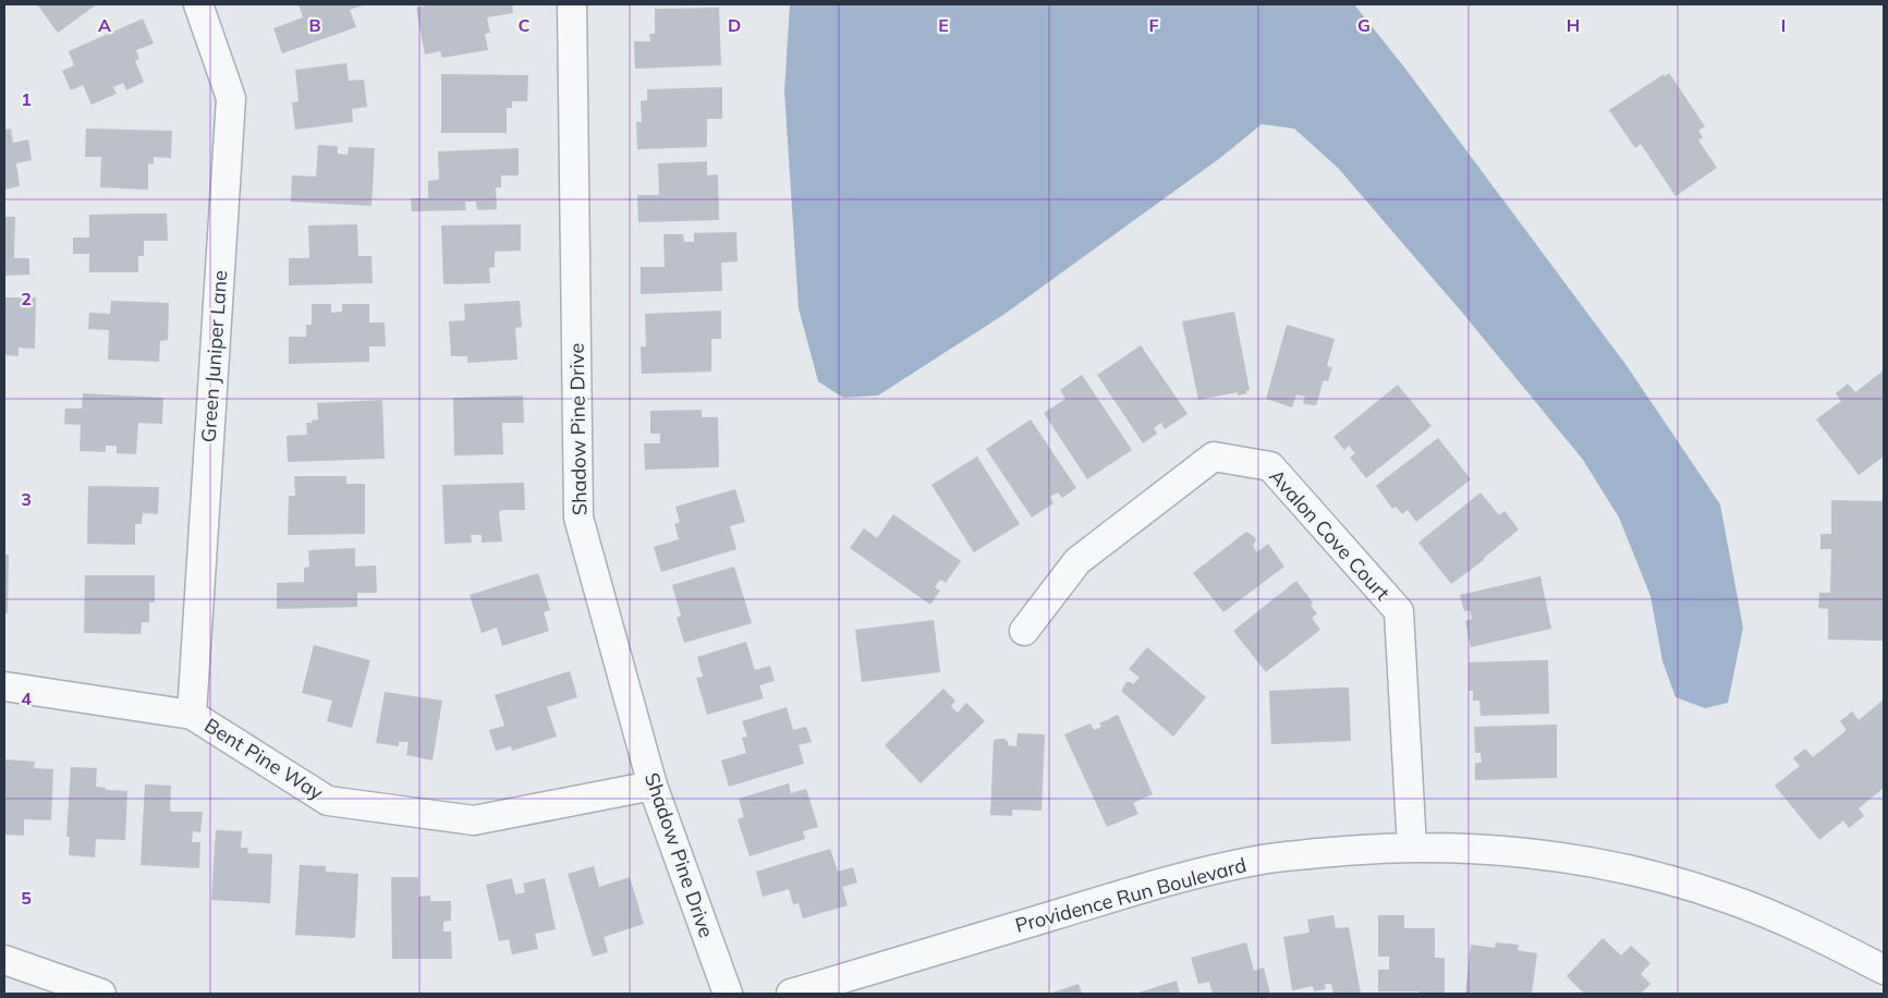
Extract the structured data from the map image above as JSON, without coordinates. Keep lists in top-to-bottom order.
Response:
{
  "streets": {
    "street": [
      "Green Juniper Lane",
      "Shadow Pine Drive",
      "Avalon Cove Court",
      "Bent Pine Way",
      "Providence Run Boulevard"
    ]
  },
  "crossings": [
    ["Green Juniper Lane", "Bent Pine Way"],
    ["Shadow Pine Drive", "Bent Pine Way"],
    ["Avalon Cove Court", "Providence Run Boulevard"]
  ],
  "grid": {
    "columns": [
      "A",
      "B",
      "C",
      "D",
      "E",
      "F",
      "G",
      "H",
      "I"
    ],
    "rows": [
      "1",
      "2",
      "3",
      "4",
      "5"
    ]
  }
}
